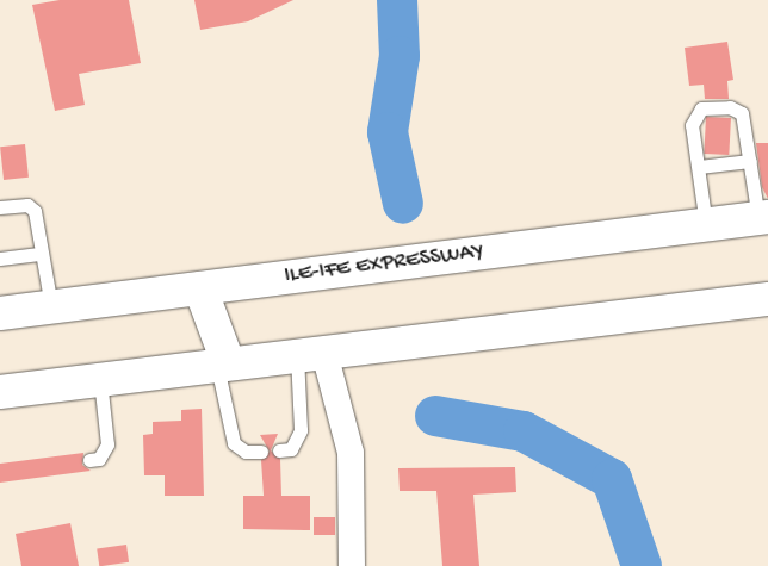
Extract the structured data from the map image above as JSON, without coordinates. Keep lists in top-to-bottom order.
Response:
{
  "streets": {
    "highway": ["ILE-IFE EXPRESSWAY"]
  }
}
